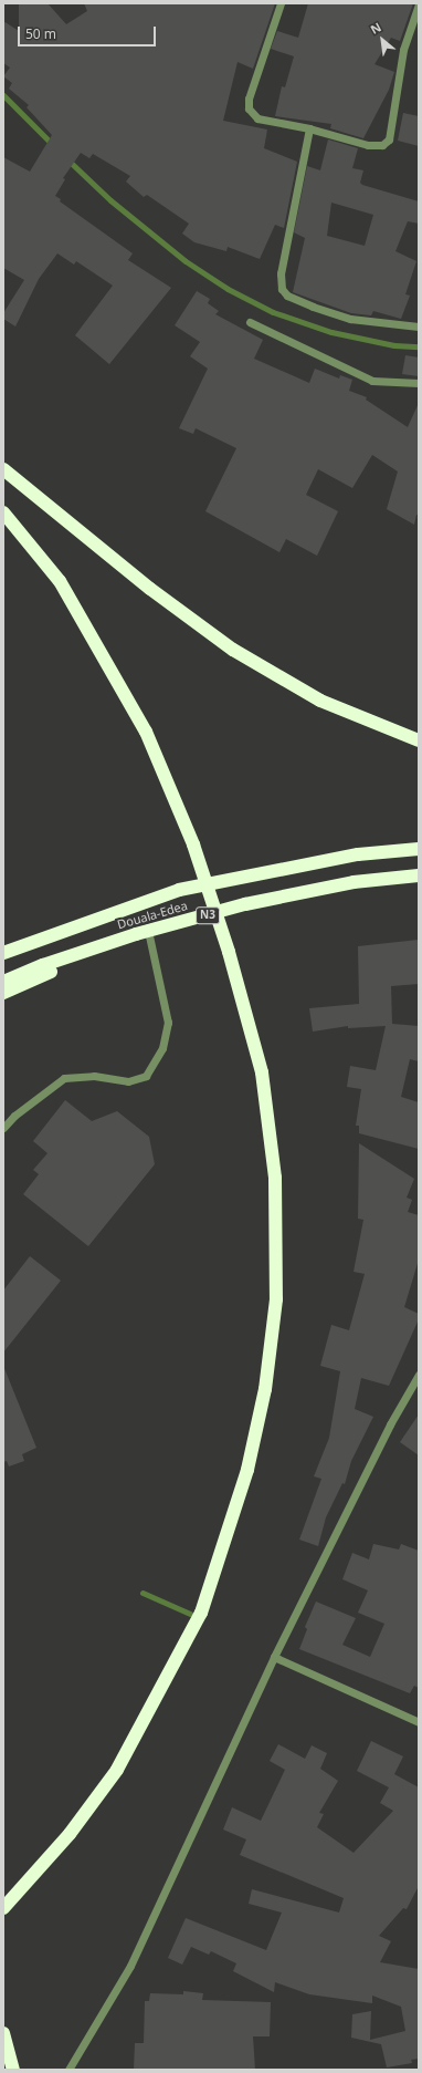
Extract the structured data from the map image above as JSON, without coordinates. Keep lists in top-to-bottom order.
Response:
{
  "streets": {
    "highway": ["Douala-Edea", "N3"]
  },
  "scale_bar": "50 m",
  "north": "top left"
}
